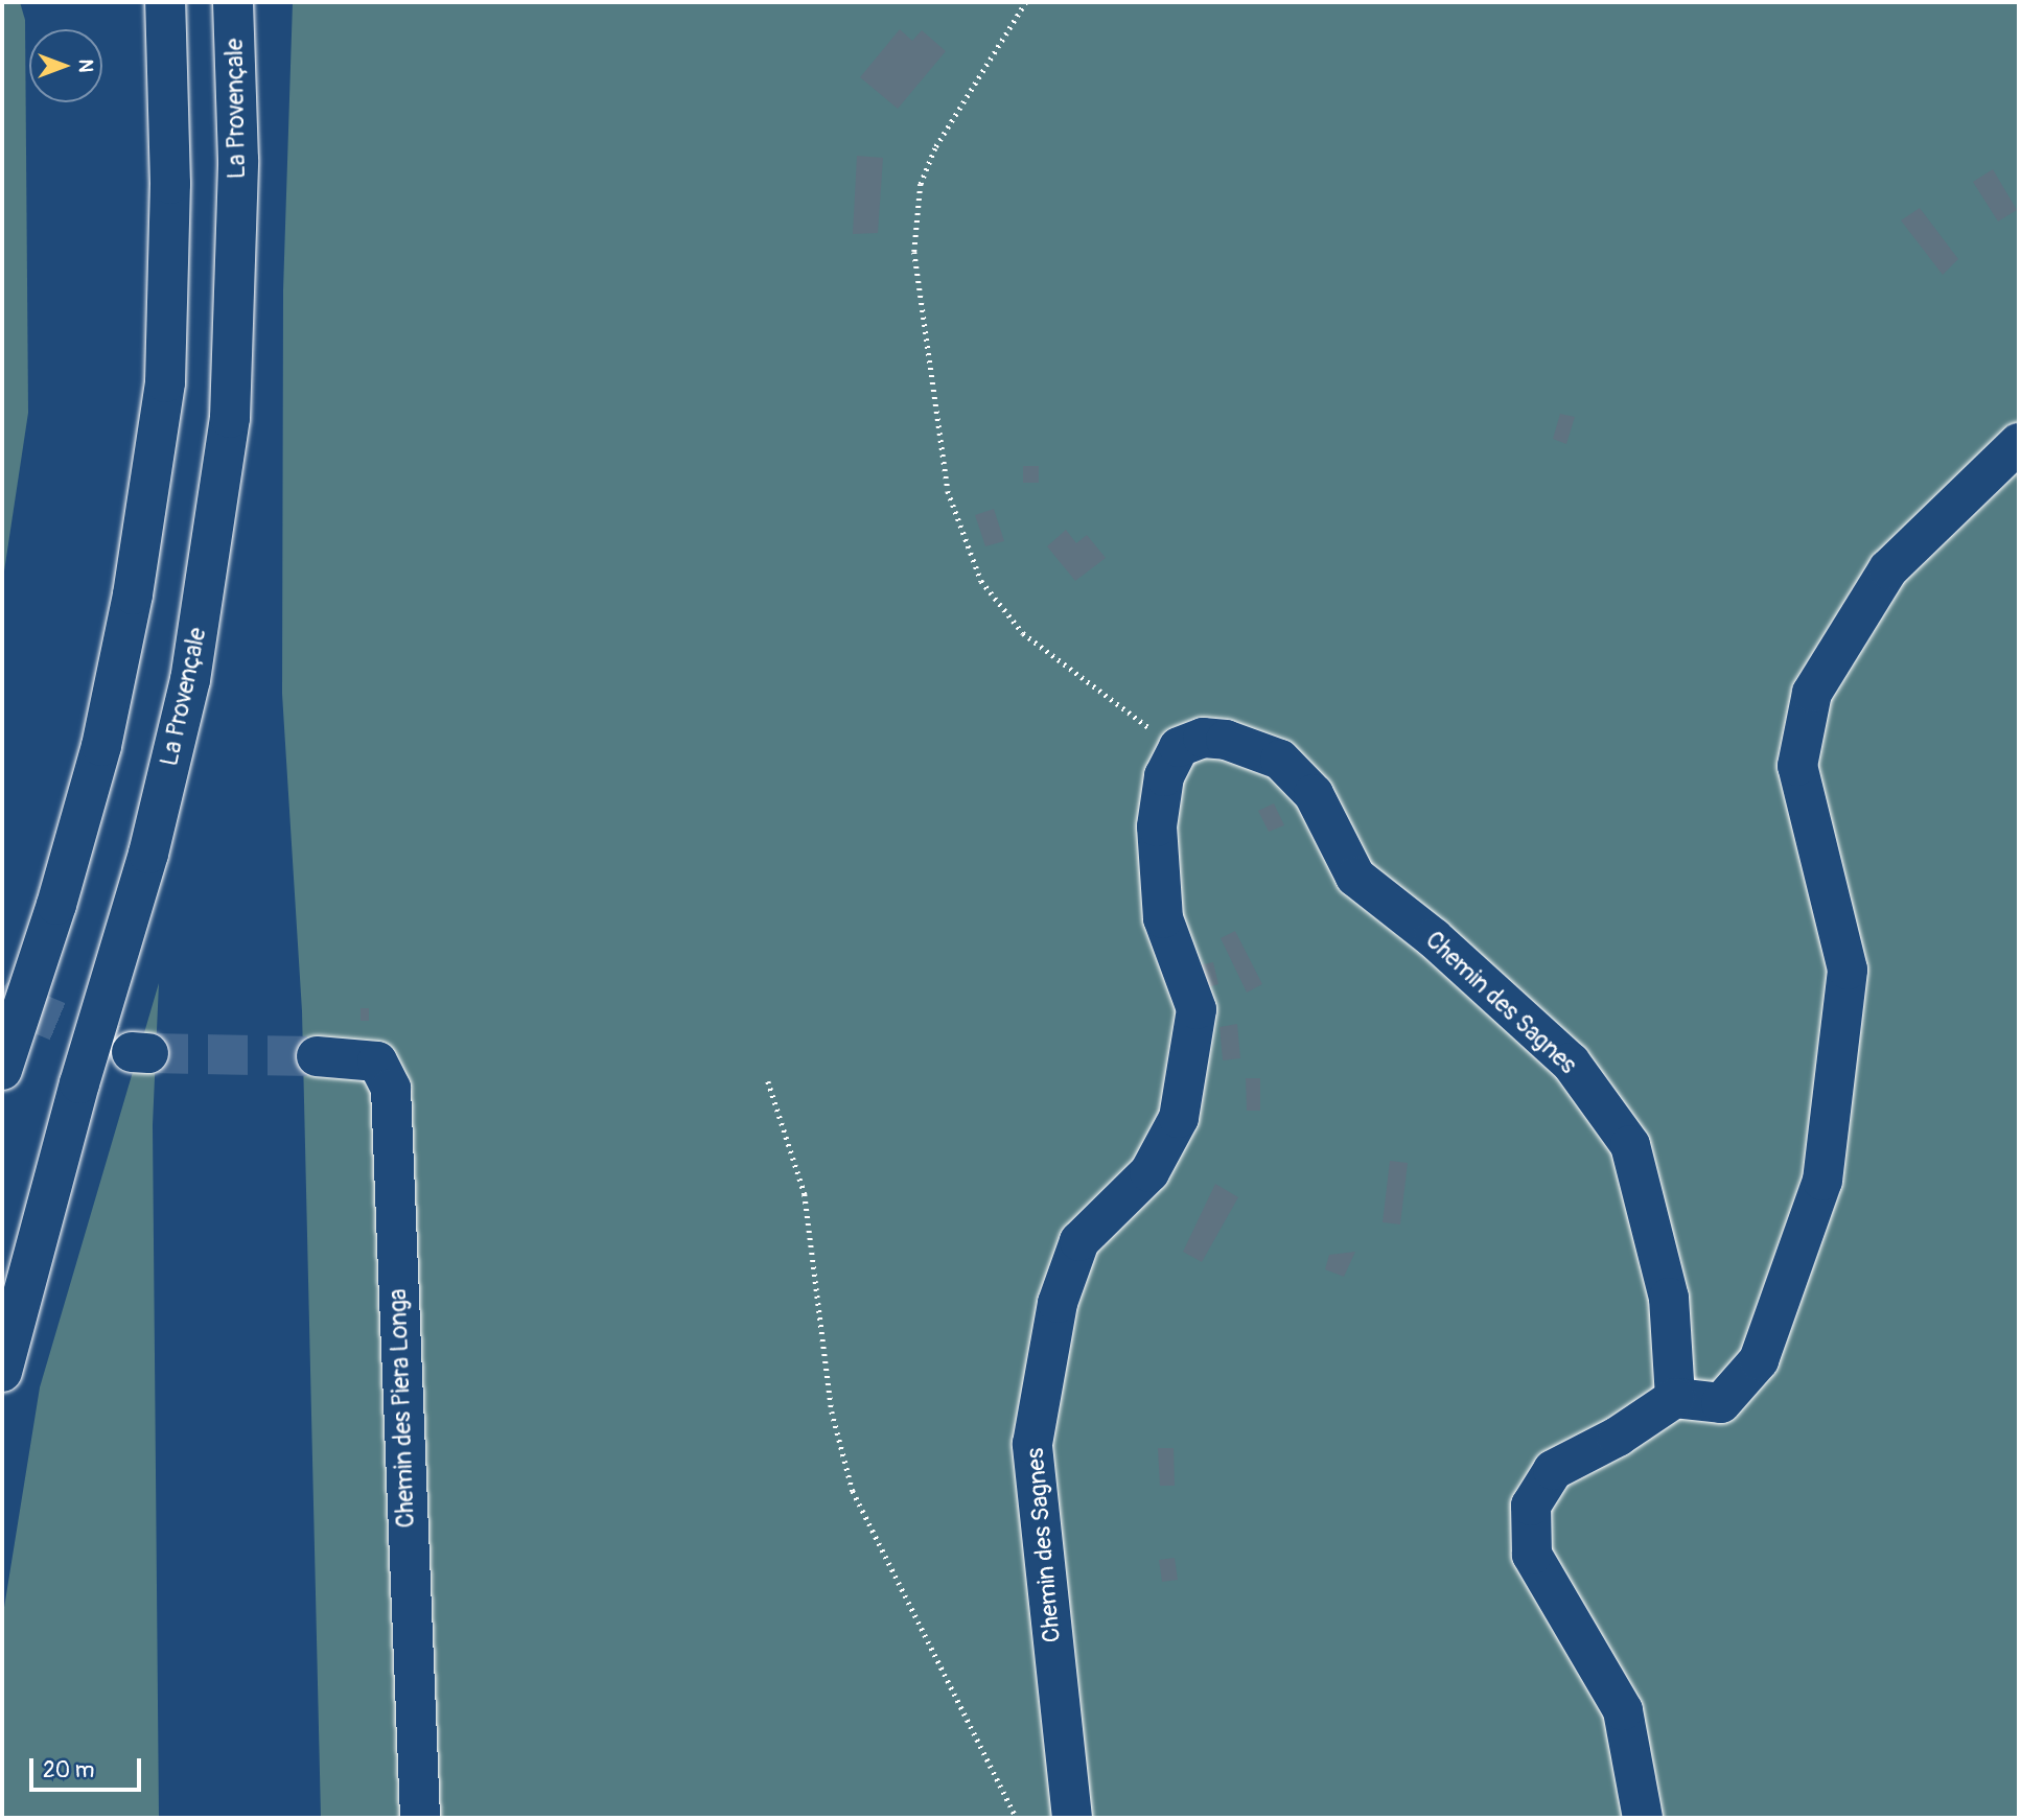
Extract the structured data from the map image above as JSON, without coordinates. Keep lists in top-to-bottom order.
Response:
{
  "streets": {
    "main road": ["La Provençale", "Chemin des Sagnes", "Chemin des Piera Longa"]
  },
  "scale_bar": "20 m",
  "north": "right"
}
